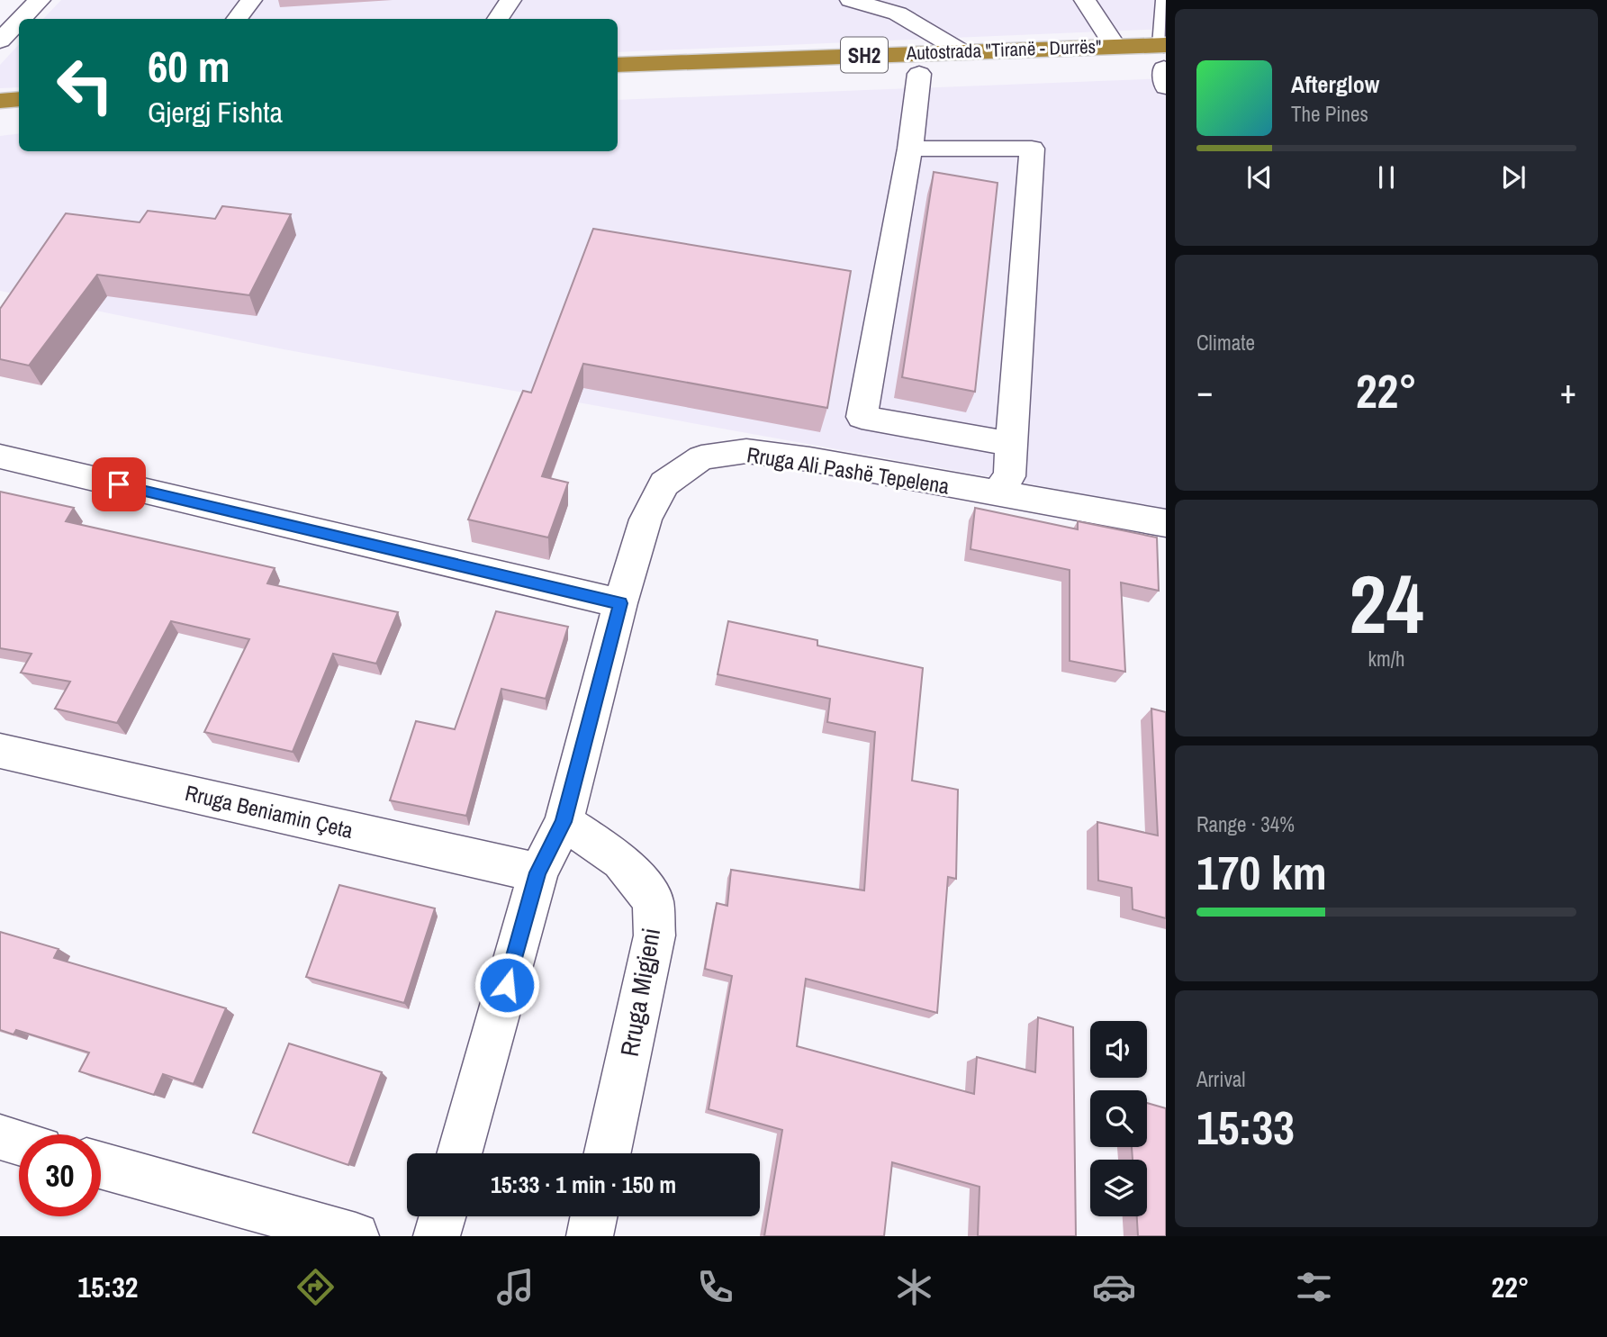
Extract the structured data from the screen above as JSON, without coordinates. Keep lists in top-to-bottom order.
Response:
{
  "streets": {
    "highway": ["Autostrada \"Tiranë - Durrës\"", "SH2"],
    "street": ["Rruga Ali Pashë Tepelena", "Rruga Beniamin Çeta", "Rruga Migjeni"]
  },
  "crossings": [
    ["Rruga Ali Pashë Tepelena", "Rruga Beniamin Çeta"],
    ["Rruga Ali Pashë Tepelena", "Rruga Migjeni"]
  ],
  "page": {
    "turn": ["60 m", "Gjergj Fishta"],
    "song": ["Afterglow", "The Pines"],
    "tile": [
      "Climate",
      ["24", "km/h"],
      ["Range · 34%", "170 km"],
      ["Arrival", "15:33"]
    ],
    "heat": ["−", "22°", "+"],
    "limit": "30",
    "trip": "15:33 · 1 min · 150 m",
    "tabs": ["15:32", "22°"]
  }
}
